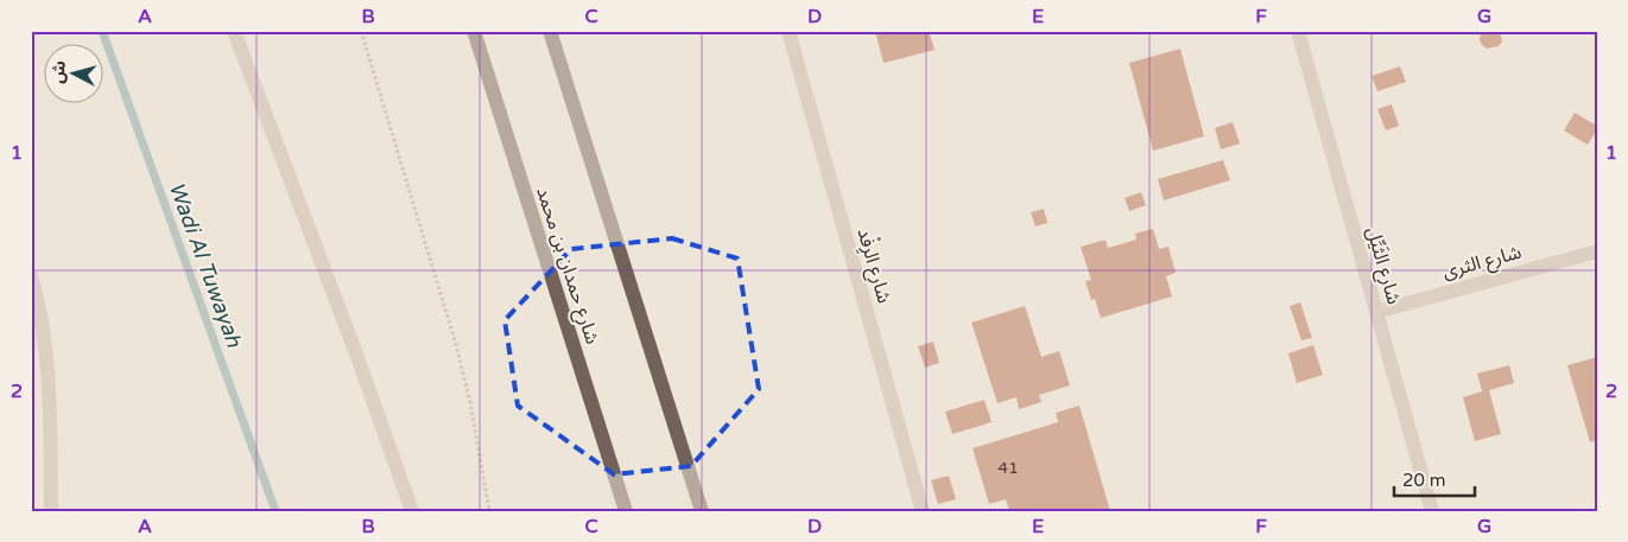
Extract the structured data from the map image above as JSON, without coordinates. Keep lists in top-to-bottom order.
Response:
{
  "streets": {
    "main road": ["شارع حمدان بن محمد"],
    "street": ["شارع الثرى", "شارع الرِفْد", "شارع الثَيِّل"]
  },
  "crossings": [
    ["شارع الثرى", "شارع الثَيِّل"]
  ],
  "water": ["Wadi Al Tuwayah"],
  "house_numbers": ["41"],
  "scale_bar": "20 m",
  "north": "left",
  "grid": {
    "columns": [
      "A",
      "B",
      "C",
      "D",
      "E",
      "F",
      "G"
    ],
    "rows": ["1", "2"]
  }
}
